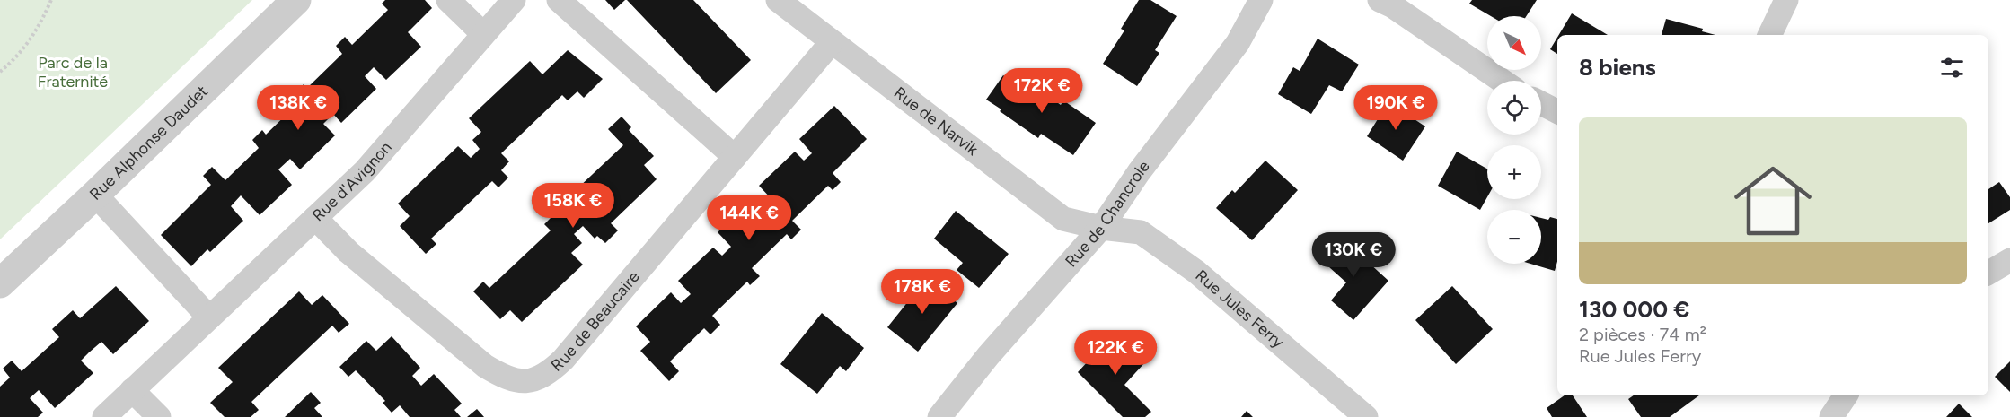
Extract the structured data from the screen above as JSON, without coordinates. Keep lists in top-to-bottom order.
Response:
{
  "streets": {
    "street": [
      "Rue de Narvik",
      "Rue Alphonse Daudet",
      "Rue d'Avignon",
      "Rue de Chancrole",
      "Rue Jules Ferry",
      "Rue de Beaucaire"
    ]
  },
  "crossings": [
    ["Rue de Narvik", "Rue de Chancrole"],
    ["Rue de Narvik", "Rue Jules Ferry"],
    ["Rue de Narvik", "Rue de Beaucaire"],
    ["Rue d'Avignon", "Rue de Beaucaire"],
    ["Rue de Chancrole", "Rue Jules Ferry"]
  ],
  "parks": ["Parc de la Fraternité"],
  "north": "bottom right",
  "page": {
    "map_buttons": ["+", "−"],
    "heading": "8 biens",
    "price": [
      "172K €",
      "138K €",
      "190K €",
      "158K €",
      "144K €",
      "130K €",
      "178K €",
      "122K €"
    ],
    "list": [
      {
        "name": "130 000 €",
        "note": "2 pièces · 74 m² · Rue Jules Ferry"
      }
    ]
  }
}
